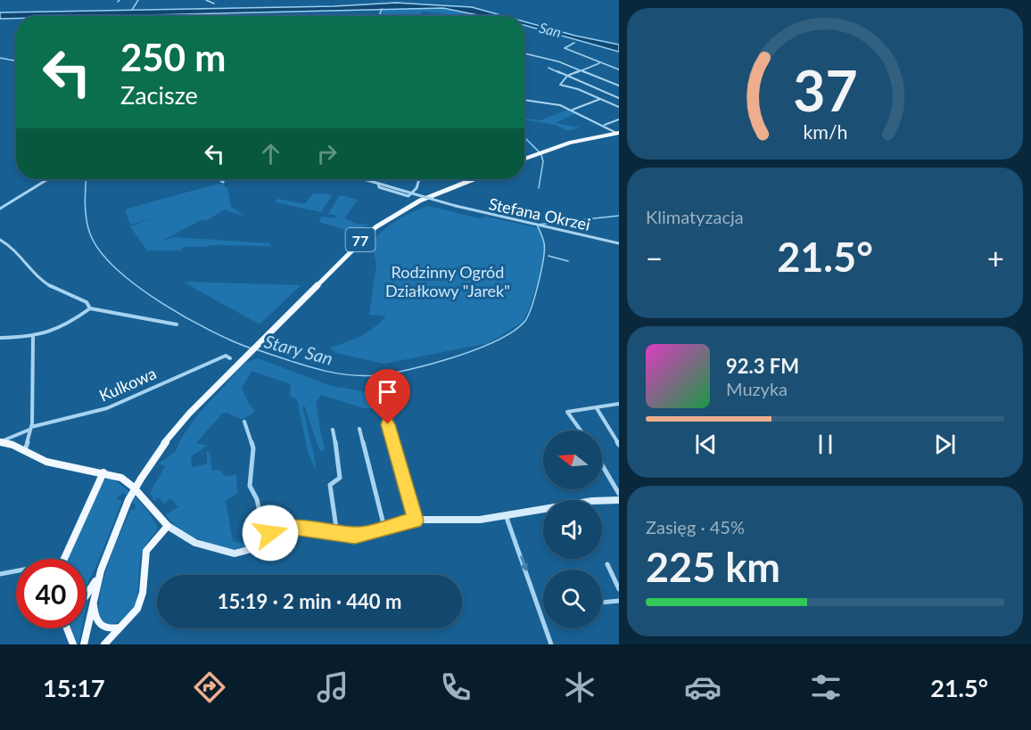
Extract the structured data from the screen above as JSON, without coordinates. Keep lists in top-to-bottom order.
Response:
{
  "streets": {
    "main road": ["77"],
    "street": ["Stefana Okrzei", "Kulkowa"]
  },
  "water": ["San", "Stary San"],
  "parks": ["Rodzinny Ogród Działkowy \"Jarek\""],
  "north": "left",
  "page": {
    "turn": ["250 m", "Zacisze"],
    "tile": [
      "Klimatyzacja",
      ["Zasięg · 45%", "225 km"]
    ],
    "heat": ["−", "21.5°", "+"],
    "song": ["92.3 FM", "Muzyka"],
    "limit": "40",
    "trip": "15:19 · 2 min · 440 m",
    "tabs": ["15:17", "21.5°"],
    "gauge": ["37", "km/h"]
  }
}
